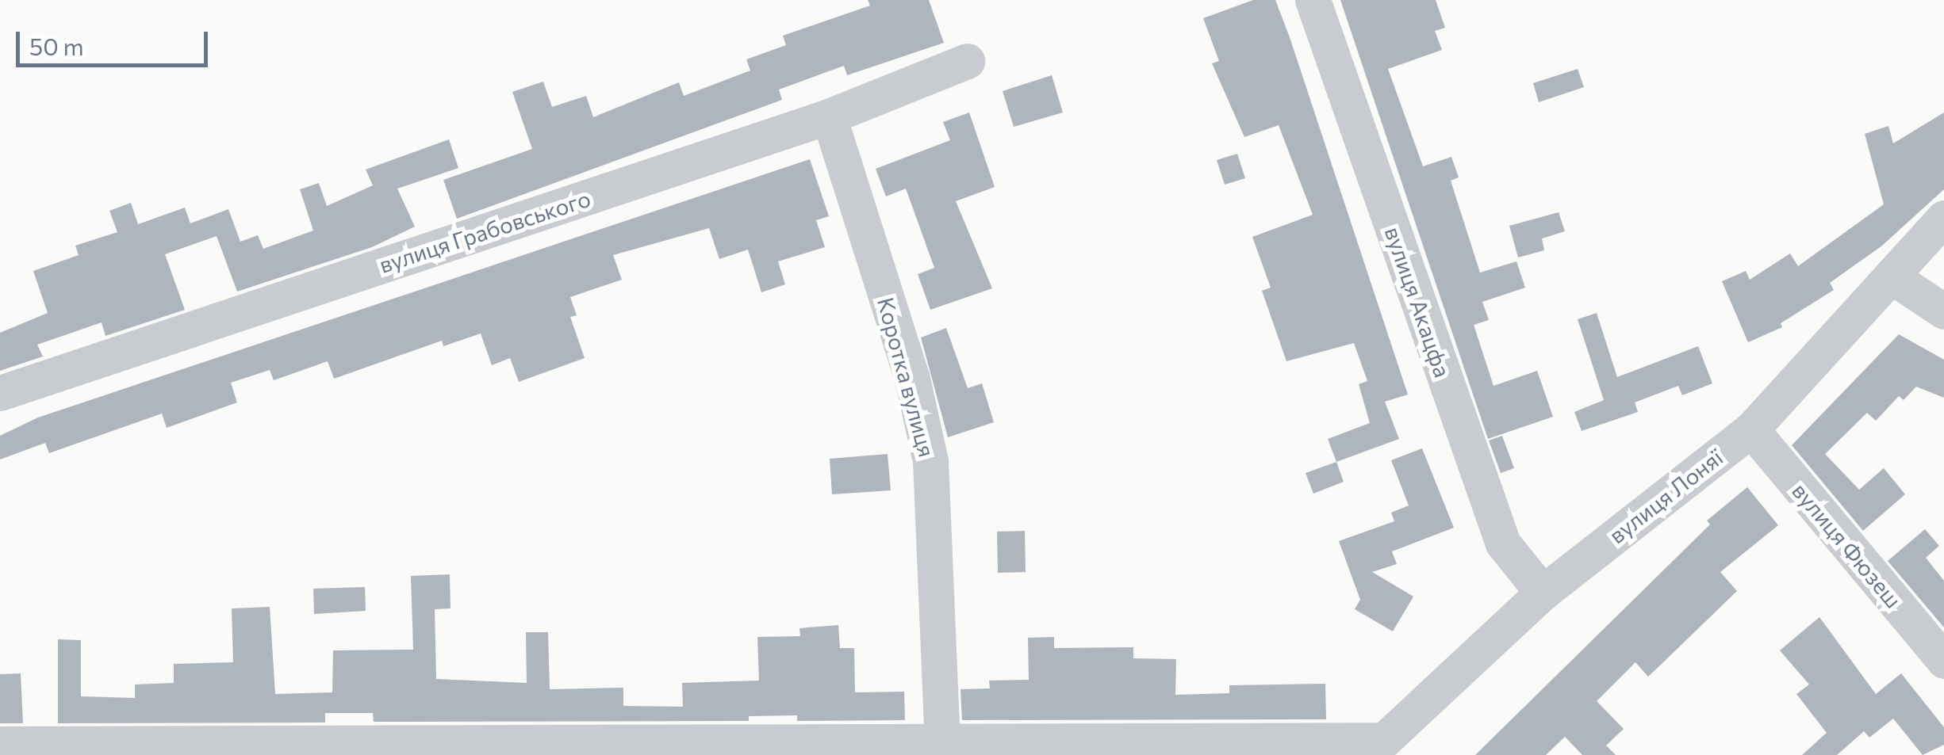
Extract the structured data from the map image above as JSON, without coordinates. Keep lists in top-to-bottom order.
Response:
{
  "streets": {
    "street": [
      "вулиця Грабовського",
      "вулиця Акацфа",
      "Коротка вулиця",
      "вулиця Лоняї",
      "вулиця Фюзеш"
    ]
  },
  "crossings": [
    ["вулиця Грабовського", "Коротка вулиця"],
    ["вулиця Акацфа", "вулиця Лоняї"],
    ["вулиця Лоняї", "вулиця Фюзеш"]
  ],
  "scale_bar": "50 m"
}
